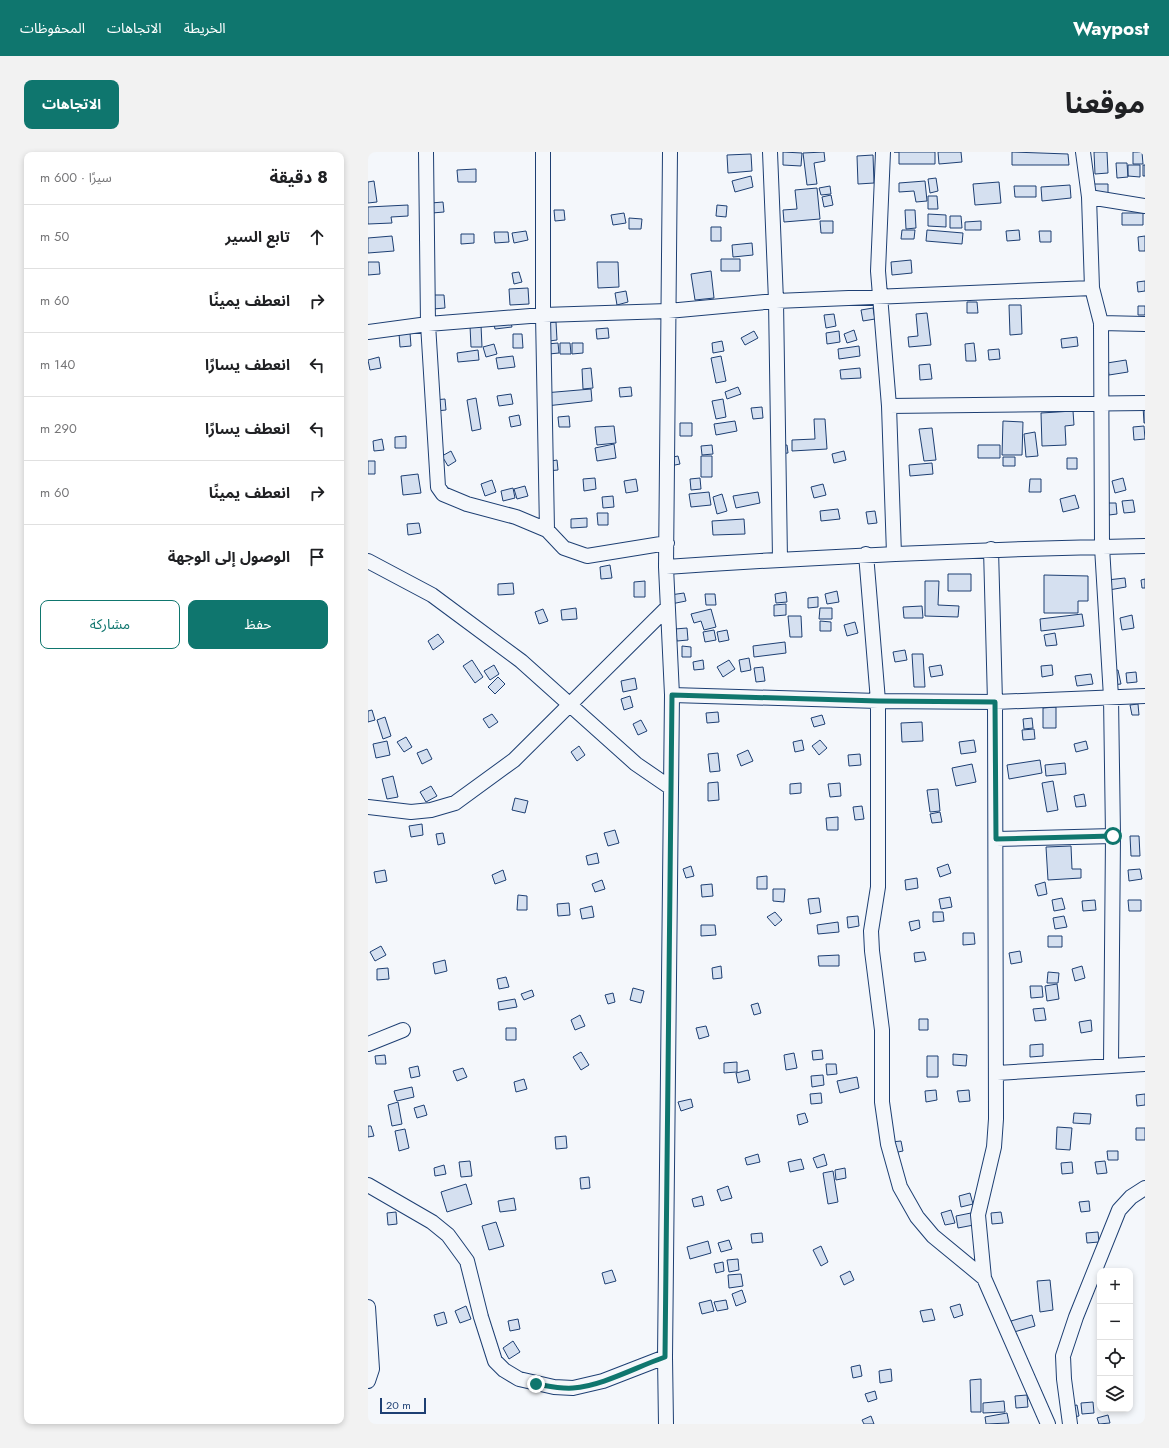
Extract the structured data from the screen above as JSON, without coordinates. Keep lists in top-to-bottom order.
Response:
{
  "scale_bar": "20 m",
  "page": {
    "header": "Waypost",
    "nav": ["الخريطة", "الاتجاهات", "المحفوظات"],
    "title": "موقعنا",
    "buttons": [
      "الاتجاهات",
      ["حفظ", "مشاركة"]
    ],
    "heading": ["8 دقيقة", "سيرًا · 600 m"],
    "list": [
      ["تابع السير", "50 m"],
      ["انعطف يمينًا", "60 m"],
      ["انعطف يسارًا", "140 m"],
      ["انعطف يسارًا", "290 m"],
      ["انعطف يمينًا", "60 m"],
      "الوصول إلى الوجهة"
    ],
    "map_buttons": ["+", "−"],
    "scale": "20 m"
  }
}
